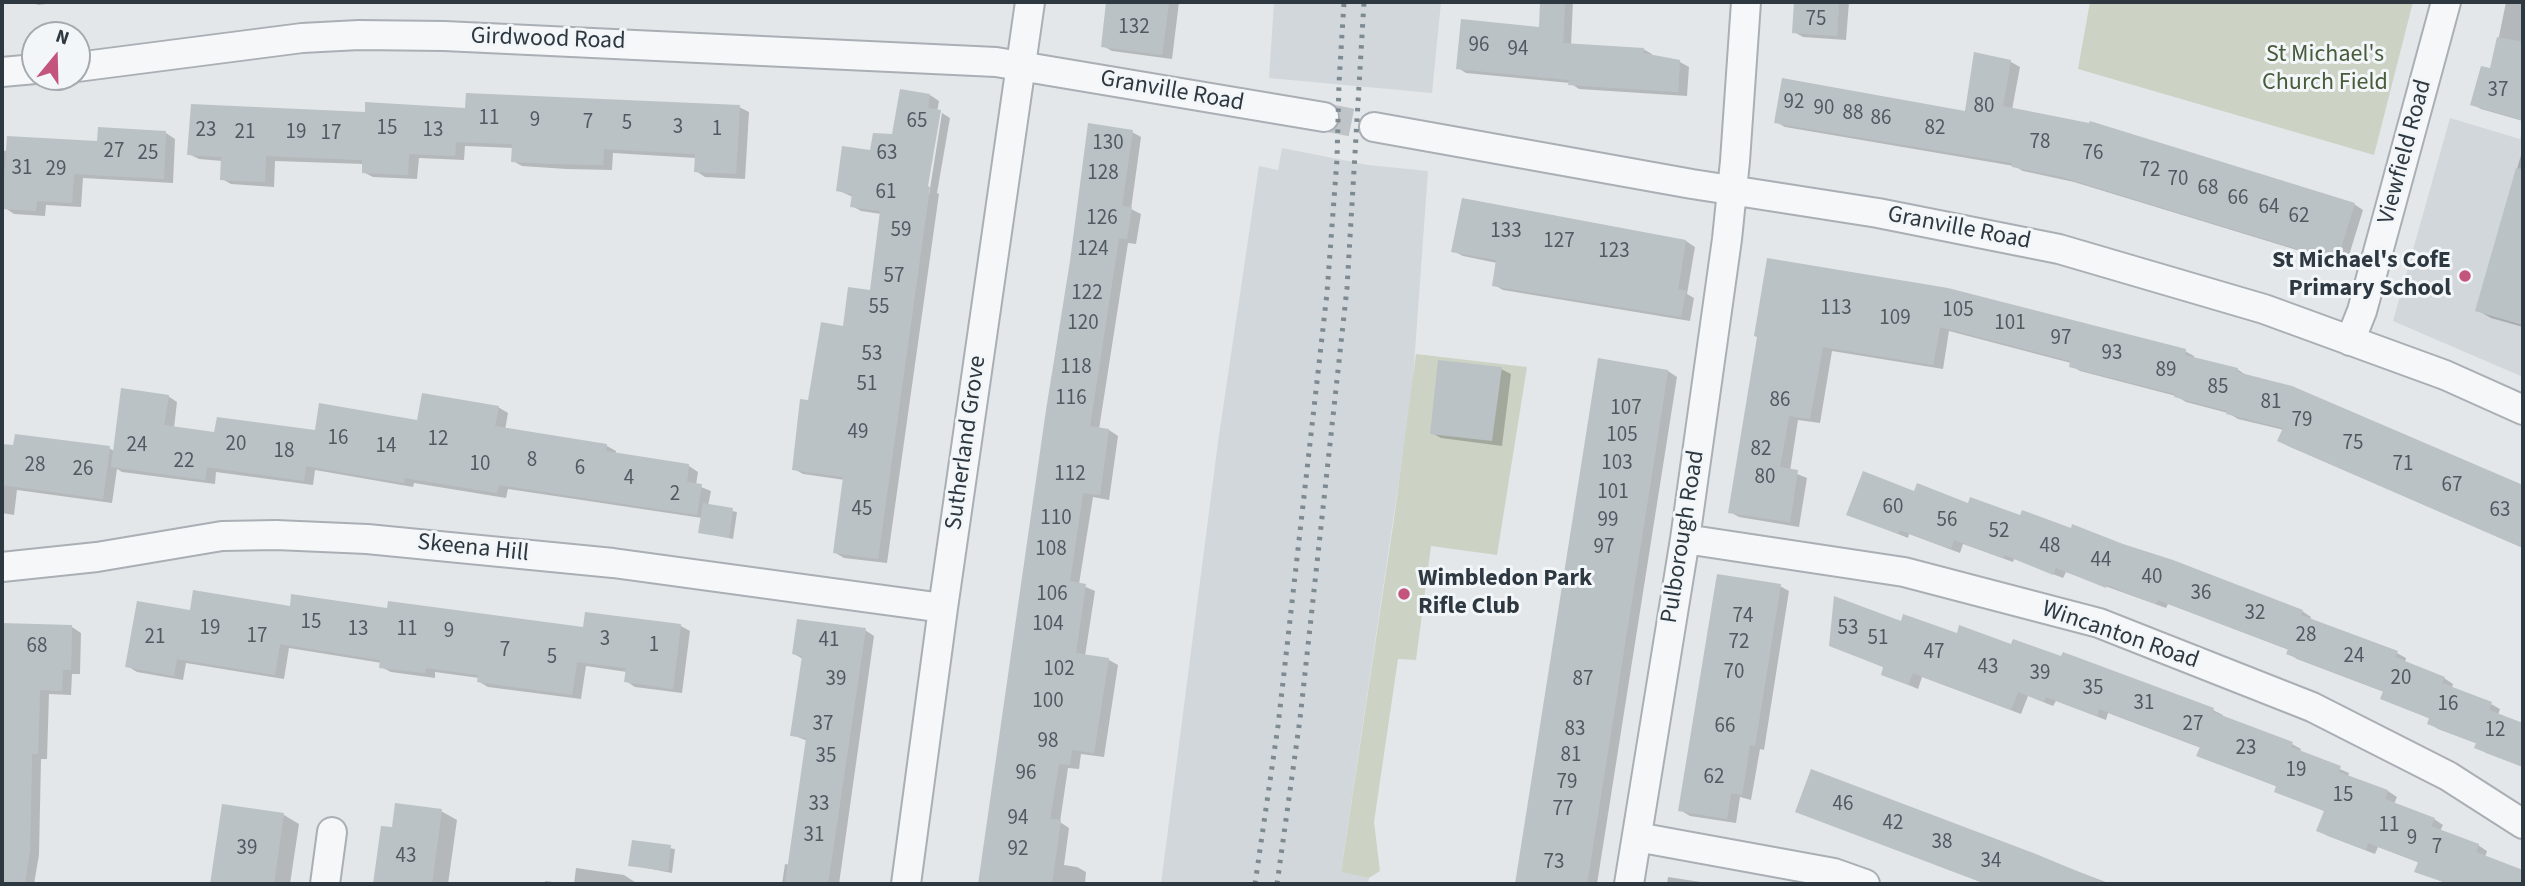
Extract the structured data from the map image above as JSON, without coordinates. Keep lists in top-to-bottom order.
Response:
{
  "streets": {
    "street": [
      "Girdwood Road",
      "Granville Road",
      "Viewfield Road",
      "Sutherland Grove",
      "Pulborough Road",
      "Skeena Hill",
      "Wincanton Road"
    ]
  },
  "crossings": [
    ["Girdwood Road", "Granville Road"],
    ["Girdwood Road", "Sutherland Grove"],
    ["Granville Road", "Viewfield Road"],
    ["Granville Road", "Sutherland Grove"],
    ["Granville Road", "Pulborough Road"],
    ["Sutherland Grove", "Skeena Hill"],
    ["Pulborough Road", "Wincanton Road"]
  ],
  "parks": ["St Michael's Church Field"],
  "places": ["St Michael's CofE Primary School", "Wimbledon Park Rifle Club"],
  "house_numbers": [
    "75",
    "132",
    "96",
    "94",
    "37",
    "92",
    "80",
    "90",
    "88",
    "11",
    "86",
    "9",
    "65",
    "7",
    "5",
    "3",
    "15",
    "82",
    "1",
    "23",
    "13",
    "21",
    "19",
    "17",
    "78",
    "130",
    "27",
    "25",
    "63",
    "76",
    "31",
    "29",
    "72",
    "128",
    "70",
    "68",
    "61",
    "66",
    "64",
    "62",
    "126",
    "59",
    "133",
    "127",
    "124",
    "123",
    "57",
    "122",
    "55",
    "113",
    "105",
    "109",
    "120",
    "101",
    "97",
    "93",
    "53",
    "118",
    "89",
    "51",
    "85",
    "116",
    "86",
    "81",
    "107",
    "79",
    "49",
    "105",
    "16",
    "12",
    "75",
    "20",
    "24",
    "14",
    "82",
    "18",
    "8",
    "22",
    "103",
    "10",
    "71",
    "28",
    "6",
    "26",
    "112",
    "80",
    "4",
    "67",
    "101",
    "2",
    "60",
    "45",
    "63",
    "110",
    "99",
    "56",
    "52",
    "48",
    "97",
    "108",
    "44",
    "40",
    "36",
    "106",
    "32",
    "74",
    "15",
    "104",
    "19",
    "53",
    "13",
    "11",
    "9",
    "28",
    "17",
    "21",
    "51",
    "3",
    "41",
    "72",
    "1",
    "68",
    "7",
    "47",
    "24",
    "5",
    "43",
    "102",
    "70",
    "39",
    "20",
    "39",
    "87",
    "35",
    "100",
    "31",
    "16",
    "37",
    "27",
    "66",
    "83",
    "12",
    "98",
    "23",
    "81",
    "35",
    "19",
    "96",
    "62",
    "79",
    "15",
    "33",
    "46",
    "77",
    "94",
    "42",
    "11",
    "31",
    "9",
    "38",
    "7",
    "39",
    "92",
    "43",
    "34",
    "73"
  ],
  "north": "top"
}
